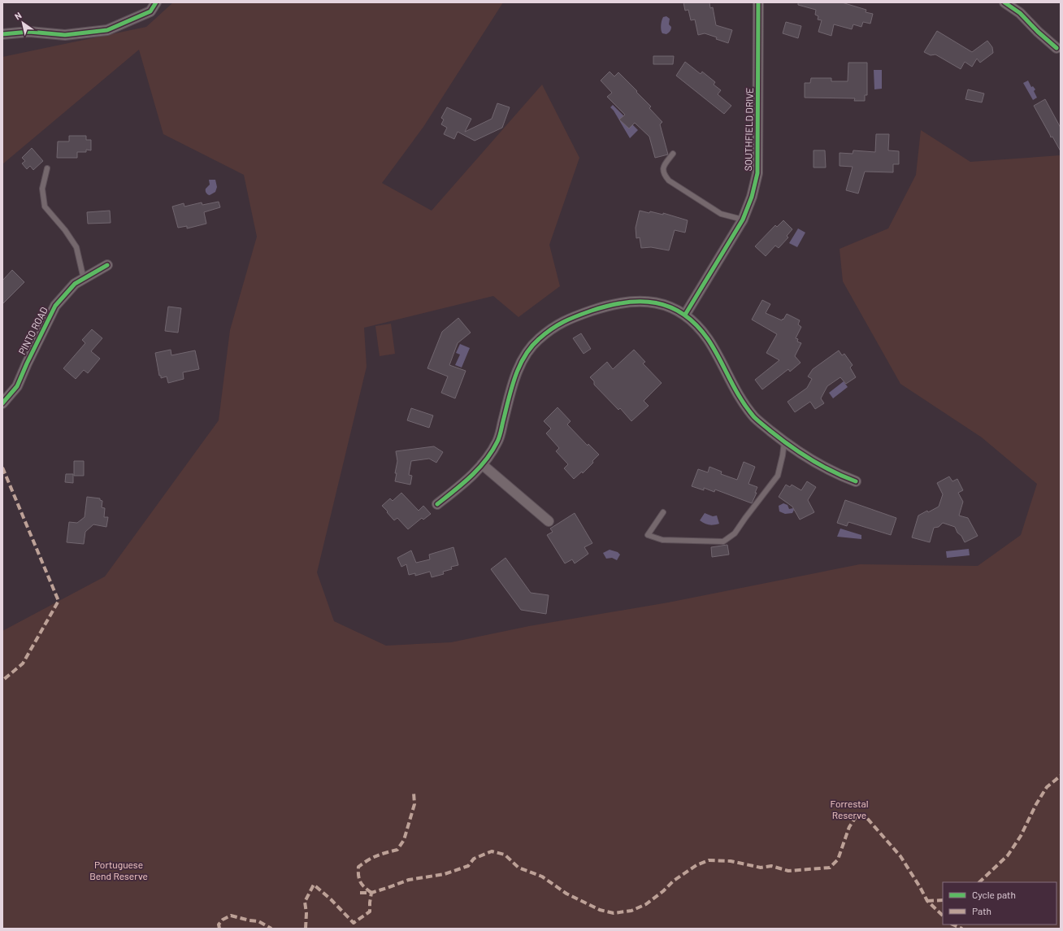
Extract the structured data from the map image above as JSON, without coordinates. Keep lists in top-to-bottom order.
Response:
{
  "streets": {
    "street": ["SOUTHFIELD DRIVE", "PINTO ROAD"]
  },
  "parks": ["Forrestal Reserve", "Portuguese Bend Reserve"],
  "legend": ["Cycle path", "Path"],
  "north": "top left"
}
